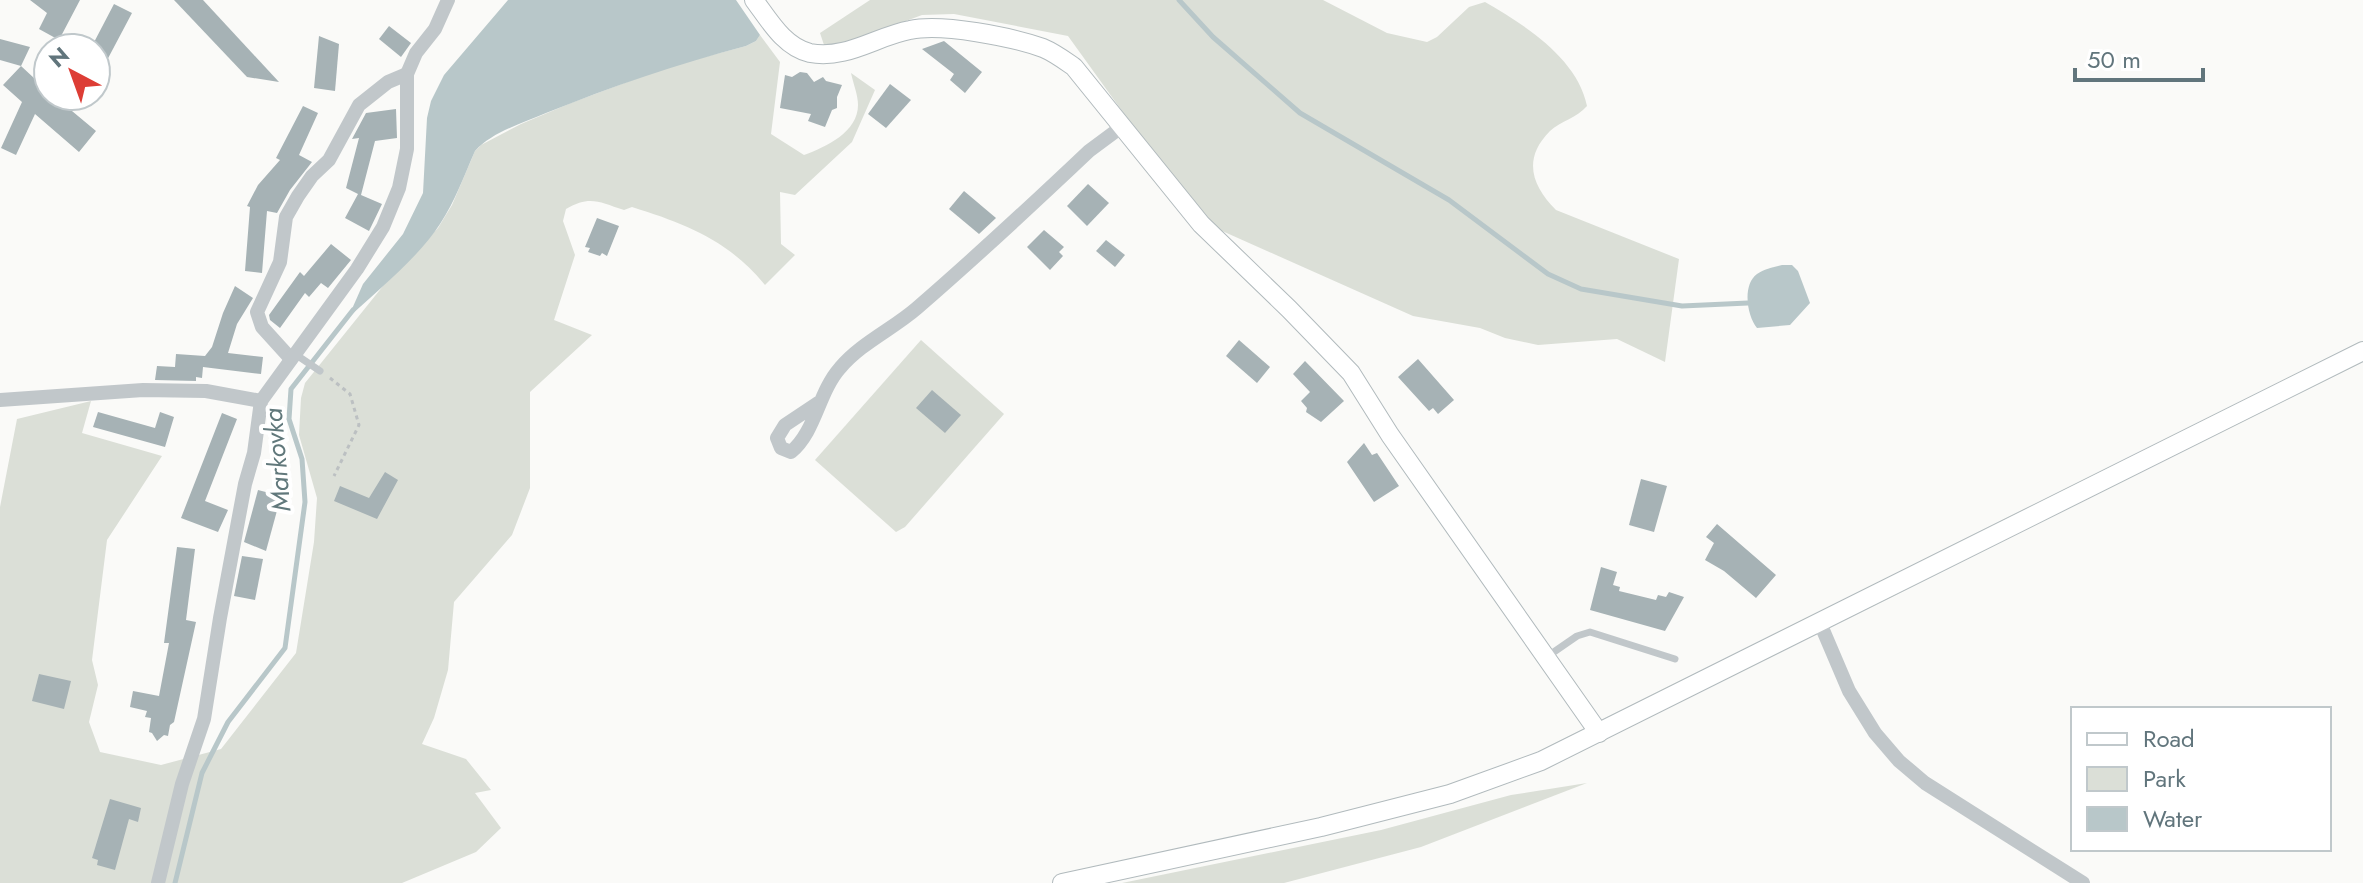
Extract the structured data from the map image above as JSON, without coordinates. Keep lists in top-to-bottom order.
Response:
{
  "water": ["Markovka"],
  "legend": ["Road", "Park", "Water"],
  "scale_bar": "50 m",
  "north": "top left"
}
